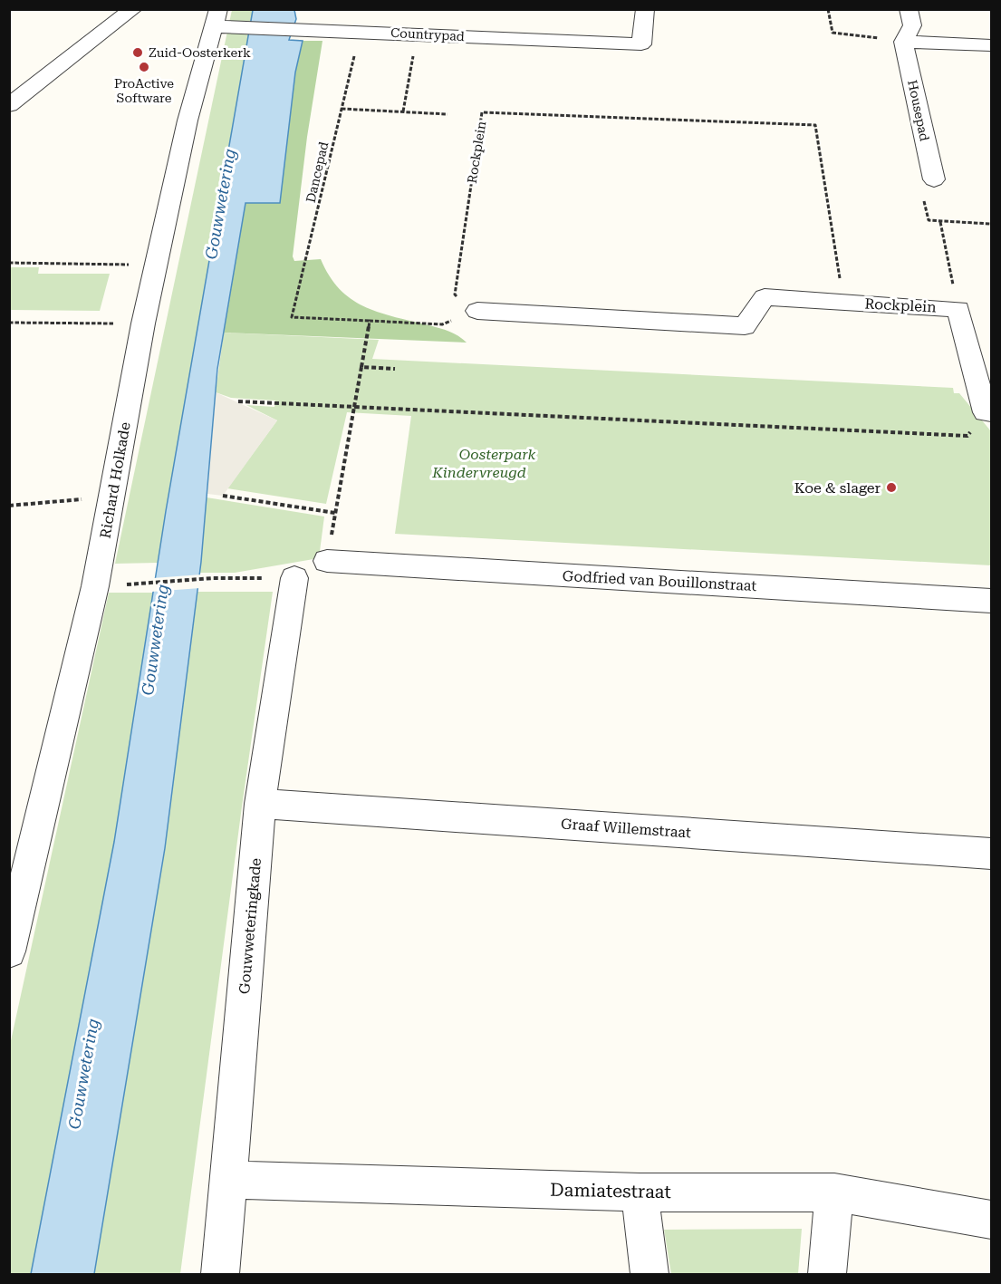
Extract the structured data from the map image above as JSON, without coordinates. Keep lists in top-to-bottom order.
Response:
{
  "streets": {
    "street": [
      "Countrypad",
      "Housepad",
      "Rockplein",
      "Richard Holkade",
      "Godfried van Bouillonstraat",
      "Graaf Willemstraat",
      "Gouwweteringkade",
      "Damiatestraat"
    ],
    "path": ["Dancepad"]
  },
  "crossings": [
    ["Countrypad", "Dancepad"],
    ["Countrypad", "Richard Holkade"],
    ["Graaf Willemstraat", "Gouwweteringkade"],
    ["Gouwweteringkade", "Damiatestraat"]
  ],
  "water": ["Gouwwetering"],
  "parks": ["Oosterpark", "Kindervreugd"],
  "places": ["Zuid-Oosterkerk", "ProActive Software", "Koe & slager"]
}
